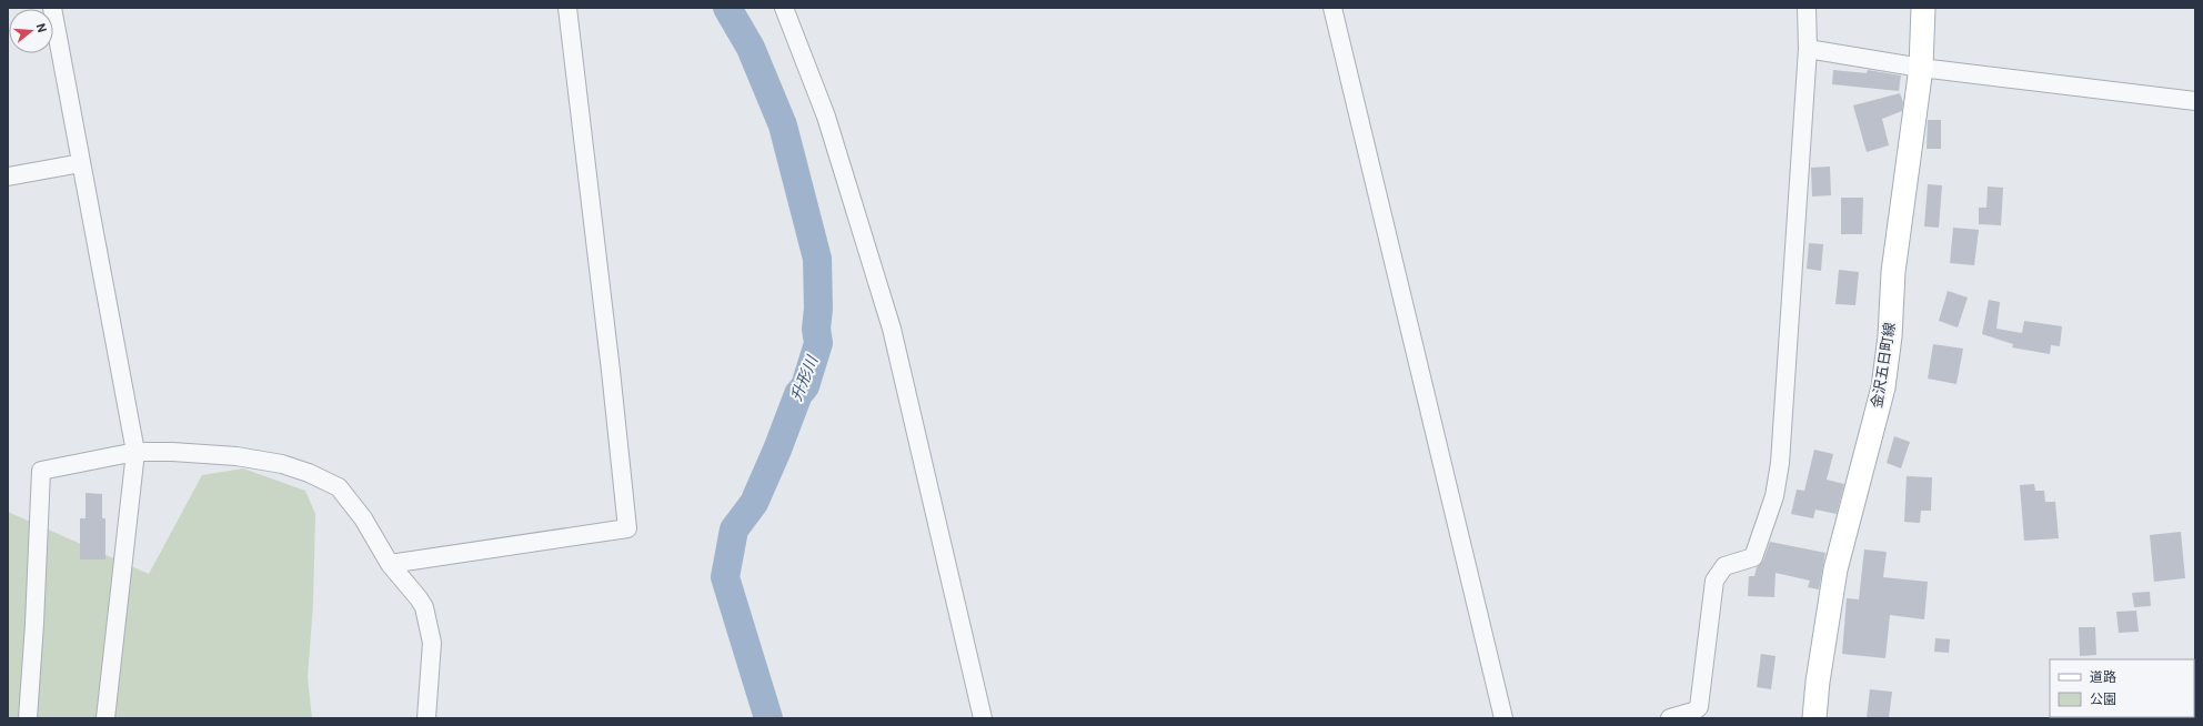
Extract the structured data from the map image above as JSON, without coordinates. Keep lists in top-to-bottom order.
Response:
{
  "streets": {
    "main road": ["金沢五日町線"]
  },
  "water": ["升形川"],
  "legend": ["道路", "公園"],
  "north": "right"
}
